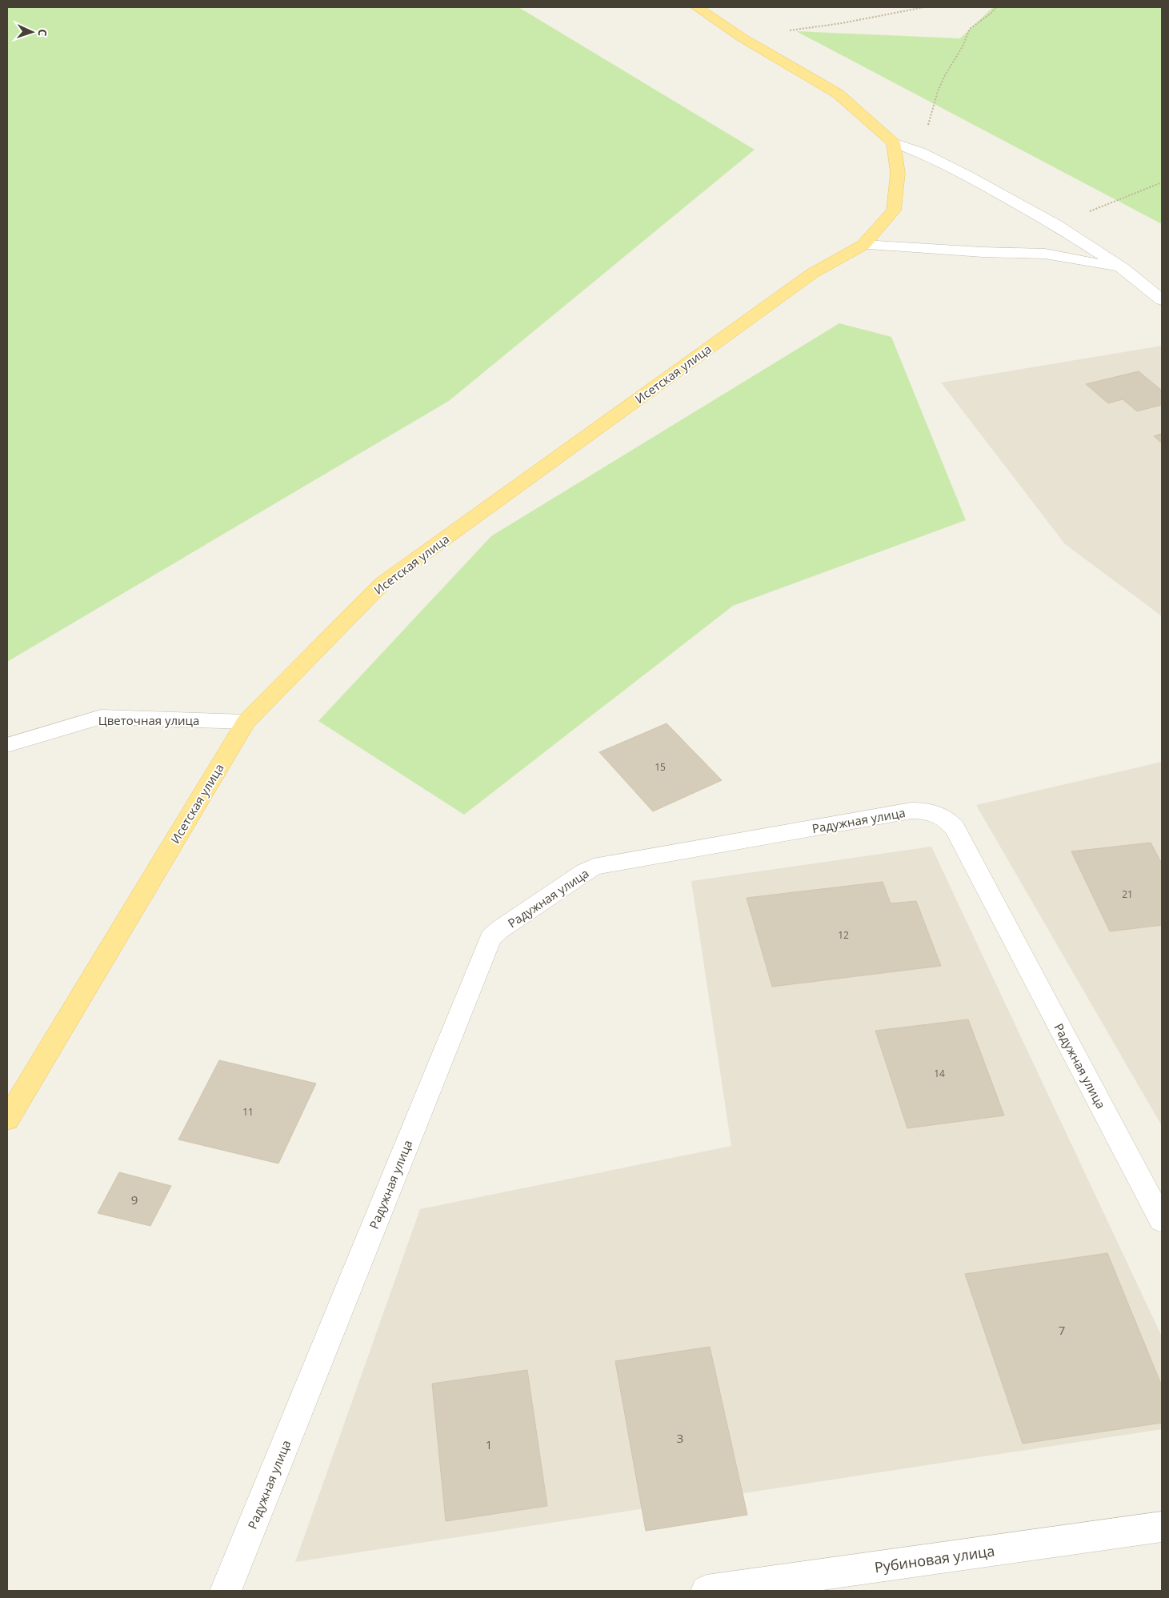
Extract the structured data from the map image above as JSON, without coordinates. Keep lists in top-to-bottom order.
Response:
{
  "streets": {
    "main road": ["Исетская улица"],
    "street": ["Цветочная улица", "Радужная улица", "Рубиновая улица"]
  },
  "crossings": [
    ["Исетская улица", "Цветочная улица"]
  ],
  "house_numbers": [
    "15",
    "21",
    "12",
    "14",
    "11",
    "9",
    "7",
    "3",
    "1"
  ],
  "north": "right"
}
